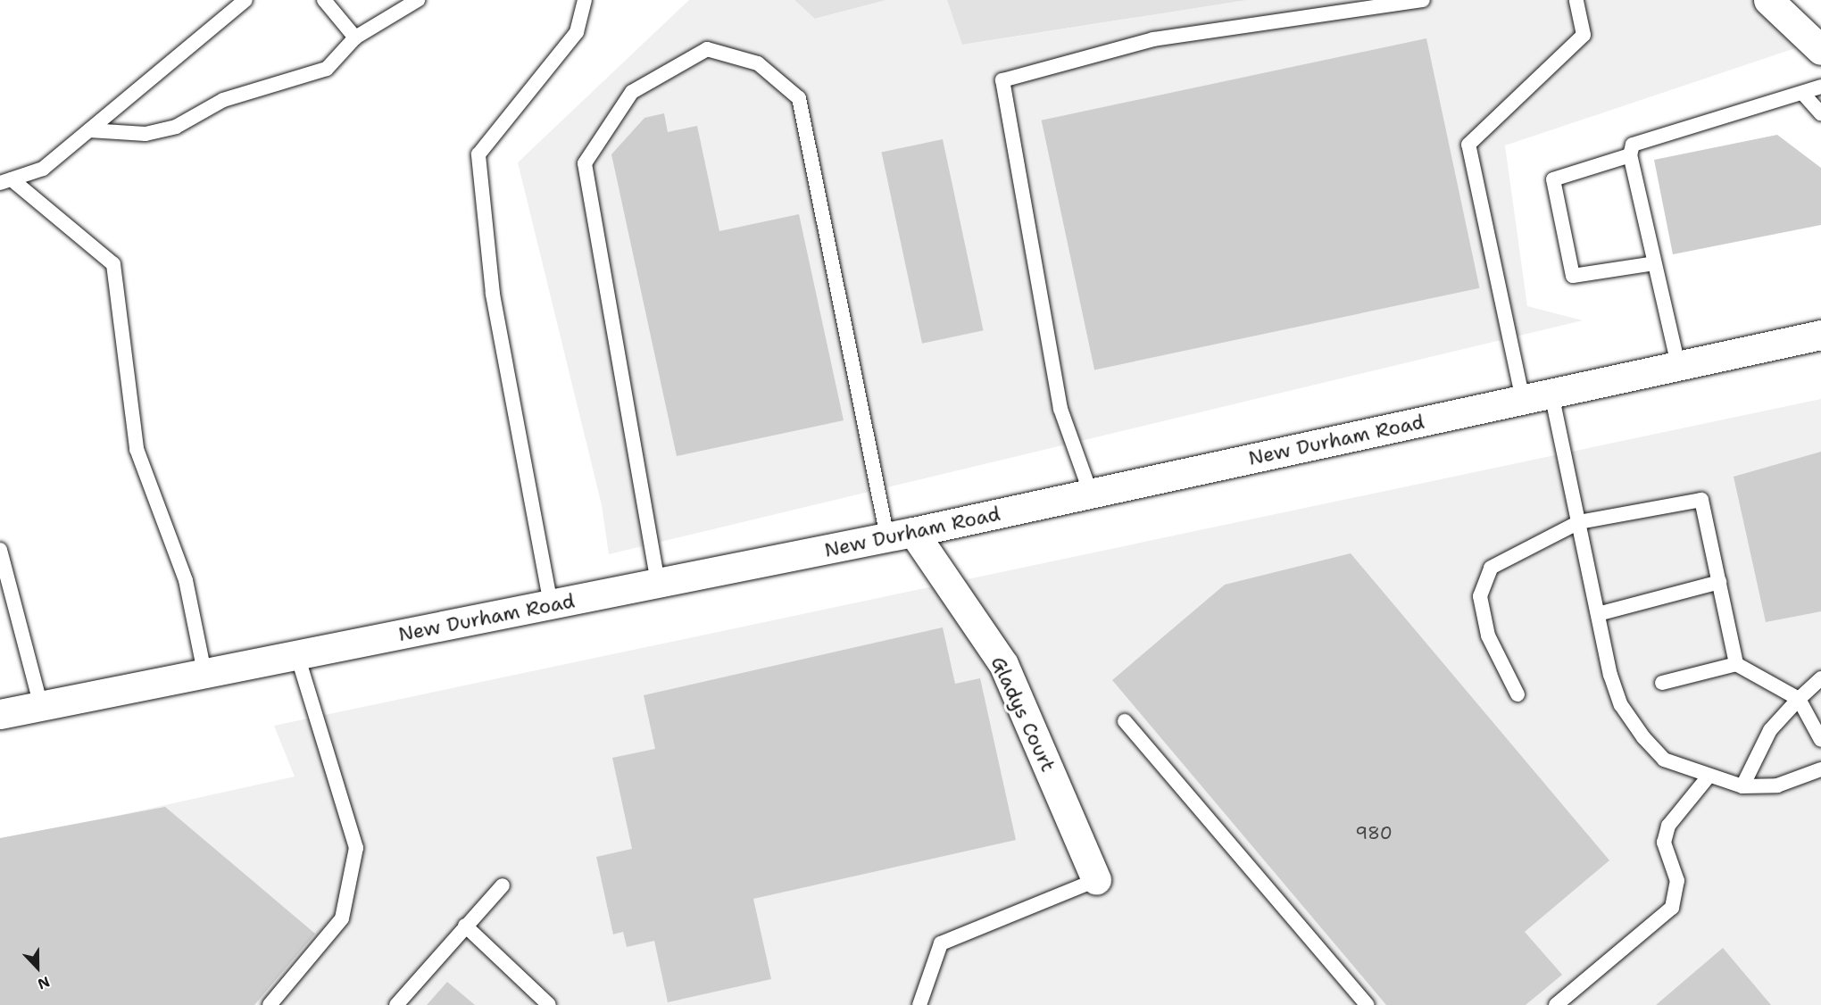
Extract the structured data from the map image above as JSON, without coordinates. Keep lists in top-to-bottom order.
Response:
{
  "streets": {
    "main road": ["New Durham Road", "Gladys Court"]
  },
  "crossings": [
    ["New Durham Road", "Gladys Court"]
  ],
  "house_numbers": ["980"],
  "north": "bottom"
}
